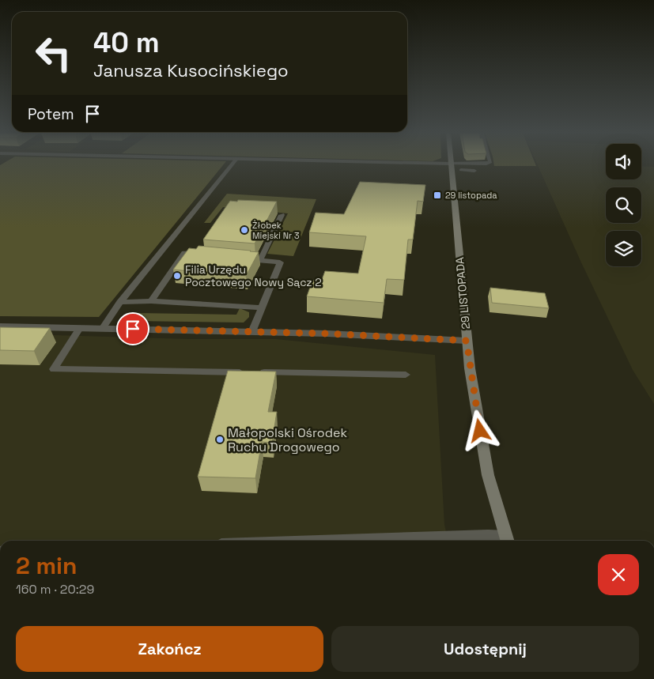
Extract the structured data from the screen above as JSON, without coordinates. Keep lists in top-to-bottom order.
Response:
{
  "streets": {
    "street": ["29 LISTOPADA"]
  },
  "places": {
    "transit": ["29 listopada"],
    "other": ["Żłobek Miejski Nr 3", "Filia Urzędu Pocztowego Nowy Sącz 2", "Małopolski Ośrodek Ruchu Drogowego"]
  },
  "page": {
    "turn": ["40 m", "Janusza Kusocińskiego"],
    "then": "Potem",
    "heading": ["2 min", "160 m · 20:29"],
    "buttons": ["Zakończ", "Udostępnij"]
  }
}
